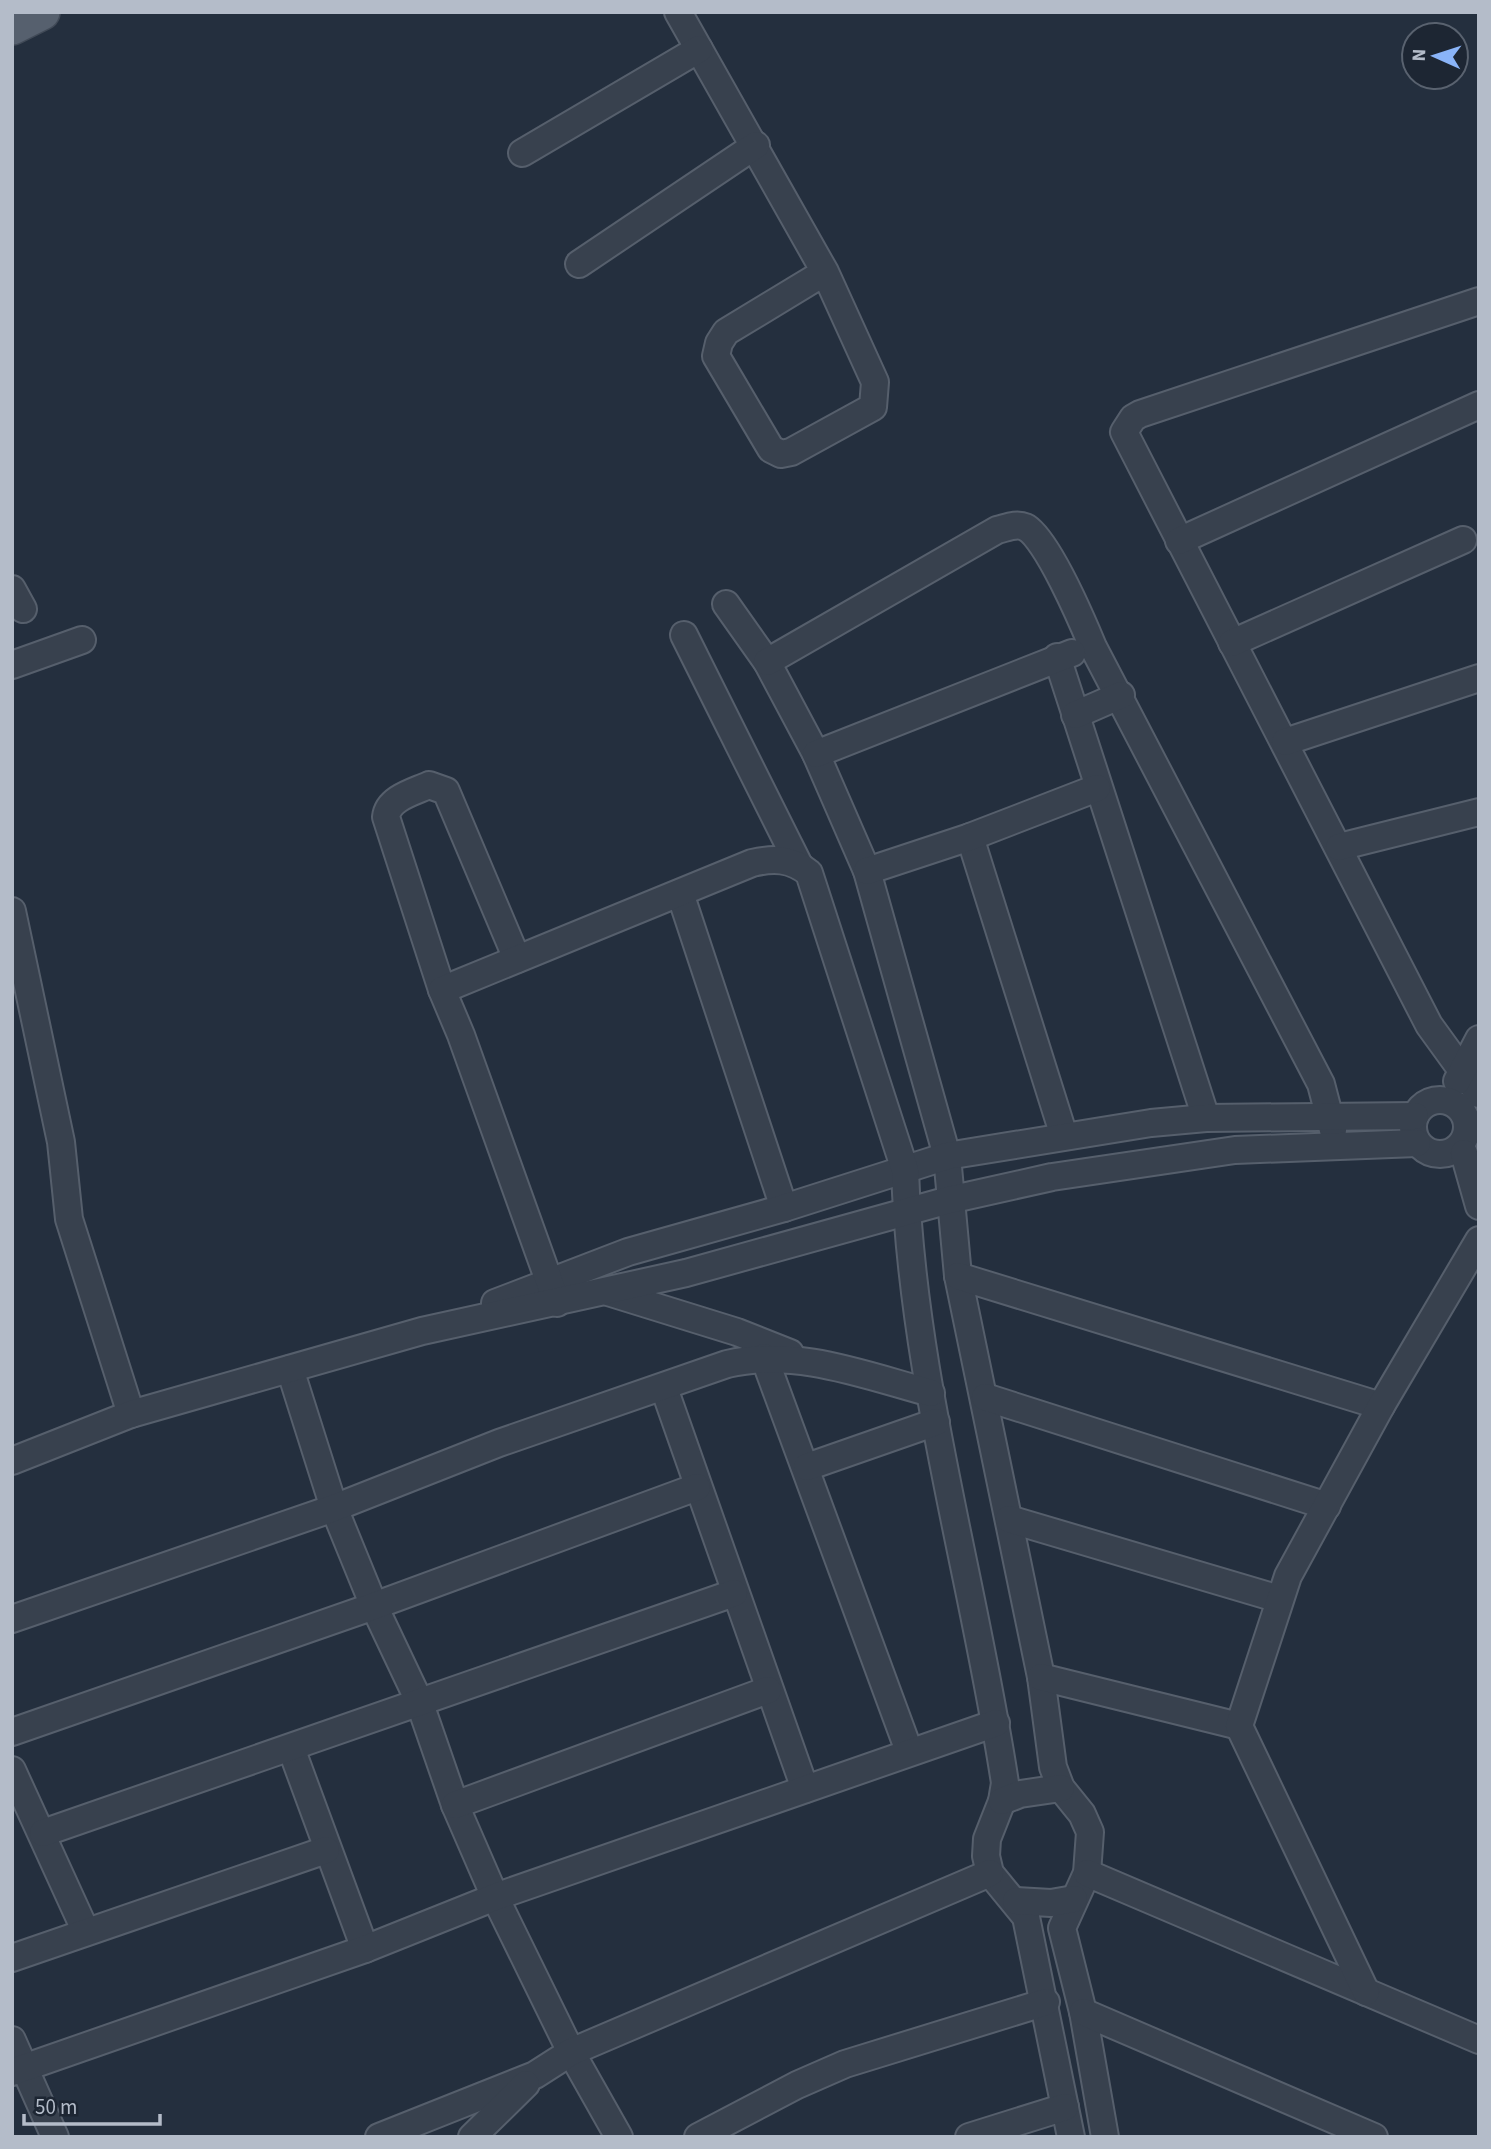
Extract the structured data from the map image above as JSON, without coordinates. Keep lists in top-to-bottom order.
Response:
{
  "scale_bar": "50 m",
  "north": "left"
}
